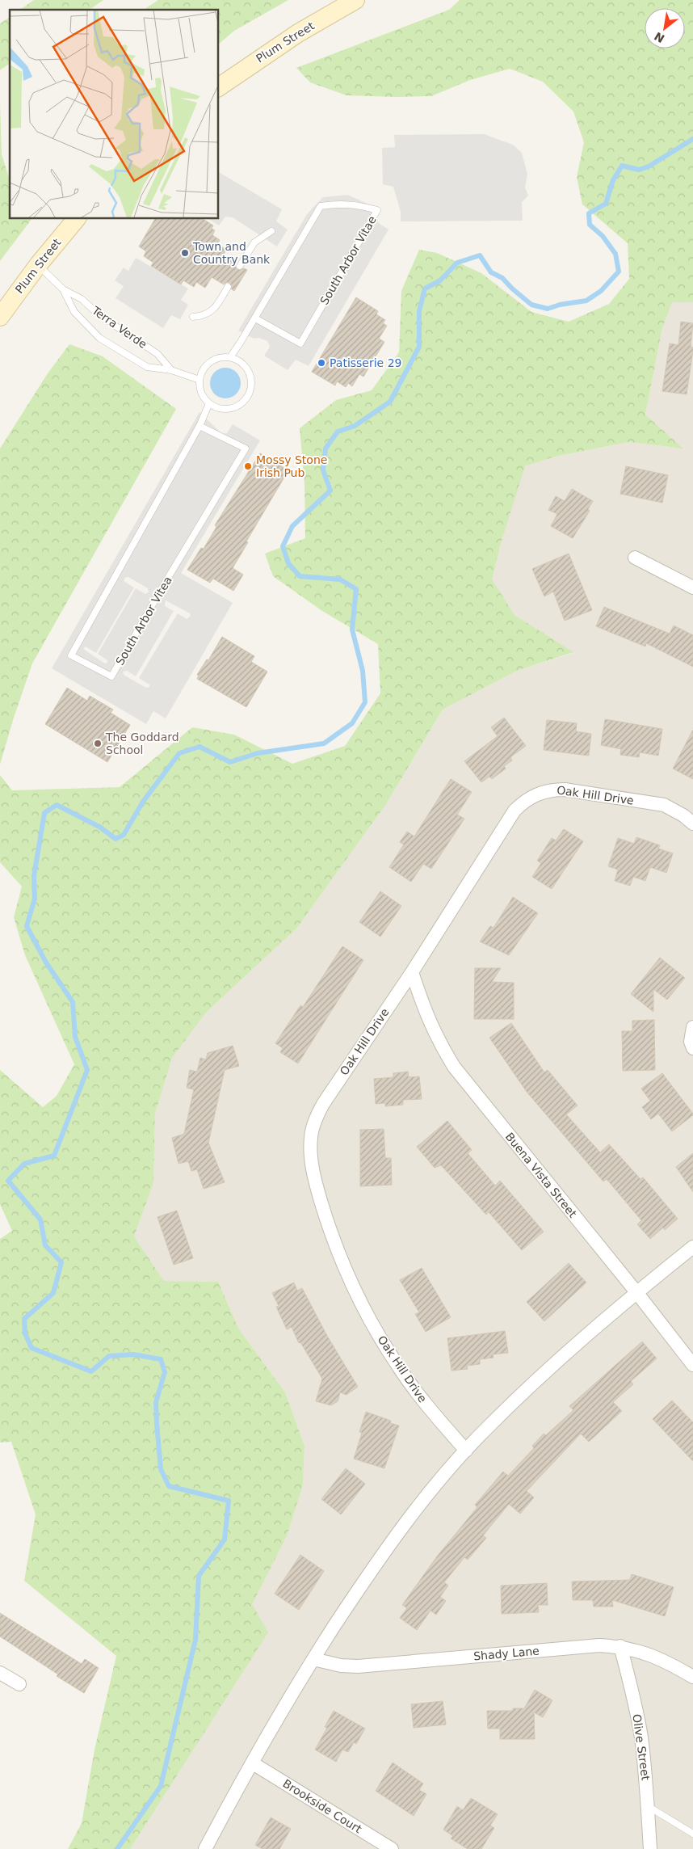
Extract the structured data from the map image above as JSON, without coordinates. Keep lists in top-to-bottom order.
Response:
{
  "streets": {
    "main road": ["Plum Street"],
    "street": [
      "Oak Hill Drive",
      "Buena Vista Street",
      "Shady Lane",
      "Olive Street",
      "Brookside Court"
    ],
    "lane": ["South Arbor Vitae", "Terra Verde", "South Arbor Vitea"]
  },
  "crossings": [
    ["Plum Street", "Terra Verde"],
    ["South Arbor Vitae", "Terra Verde"],
    ["South Arbor Vitae", "South Arbor Vitea"],
    ["Terra Verde", "South Arbor Vitea"],
    ["Oak Hill Drive", "Buena Vista Street"],
    ["Shady Lane", "Olive Street"]
  ],
  "places": [
    "Town and Country Bank",
    "Patisserie 29",
    "Mossy Stone Irish Pub",
    "The Goddard School"
  ],
  "north": "bottom left"
}
